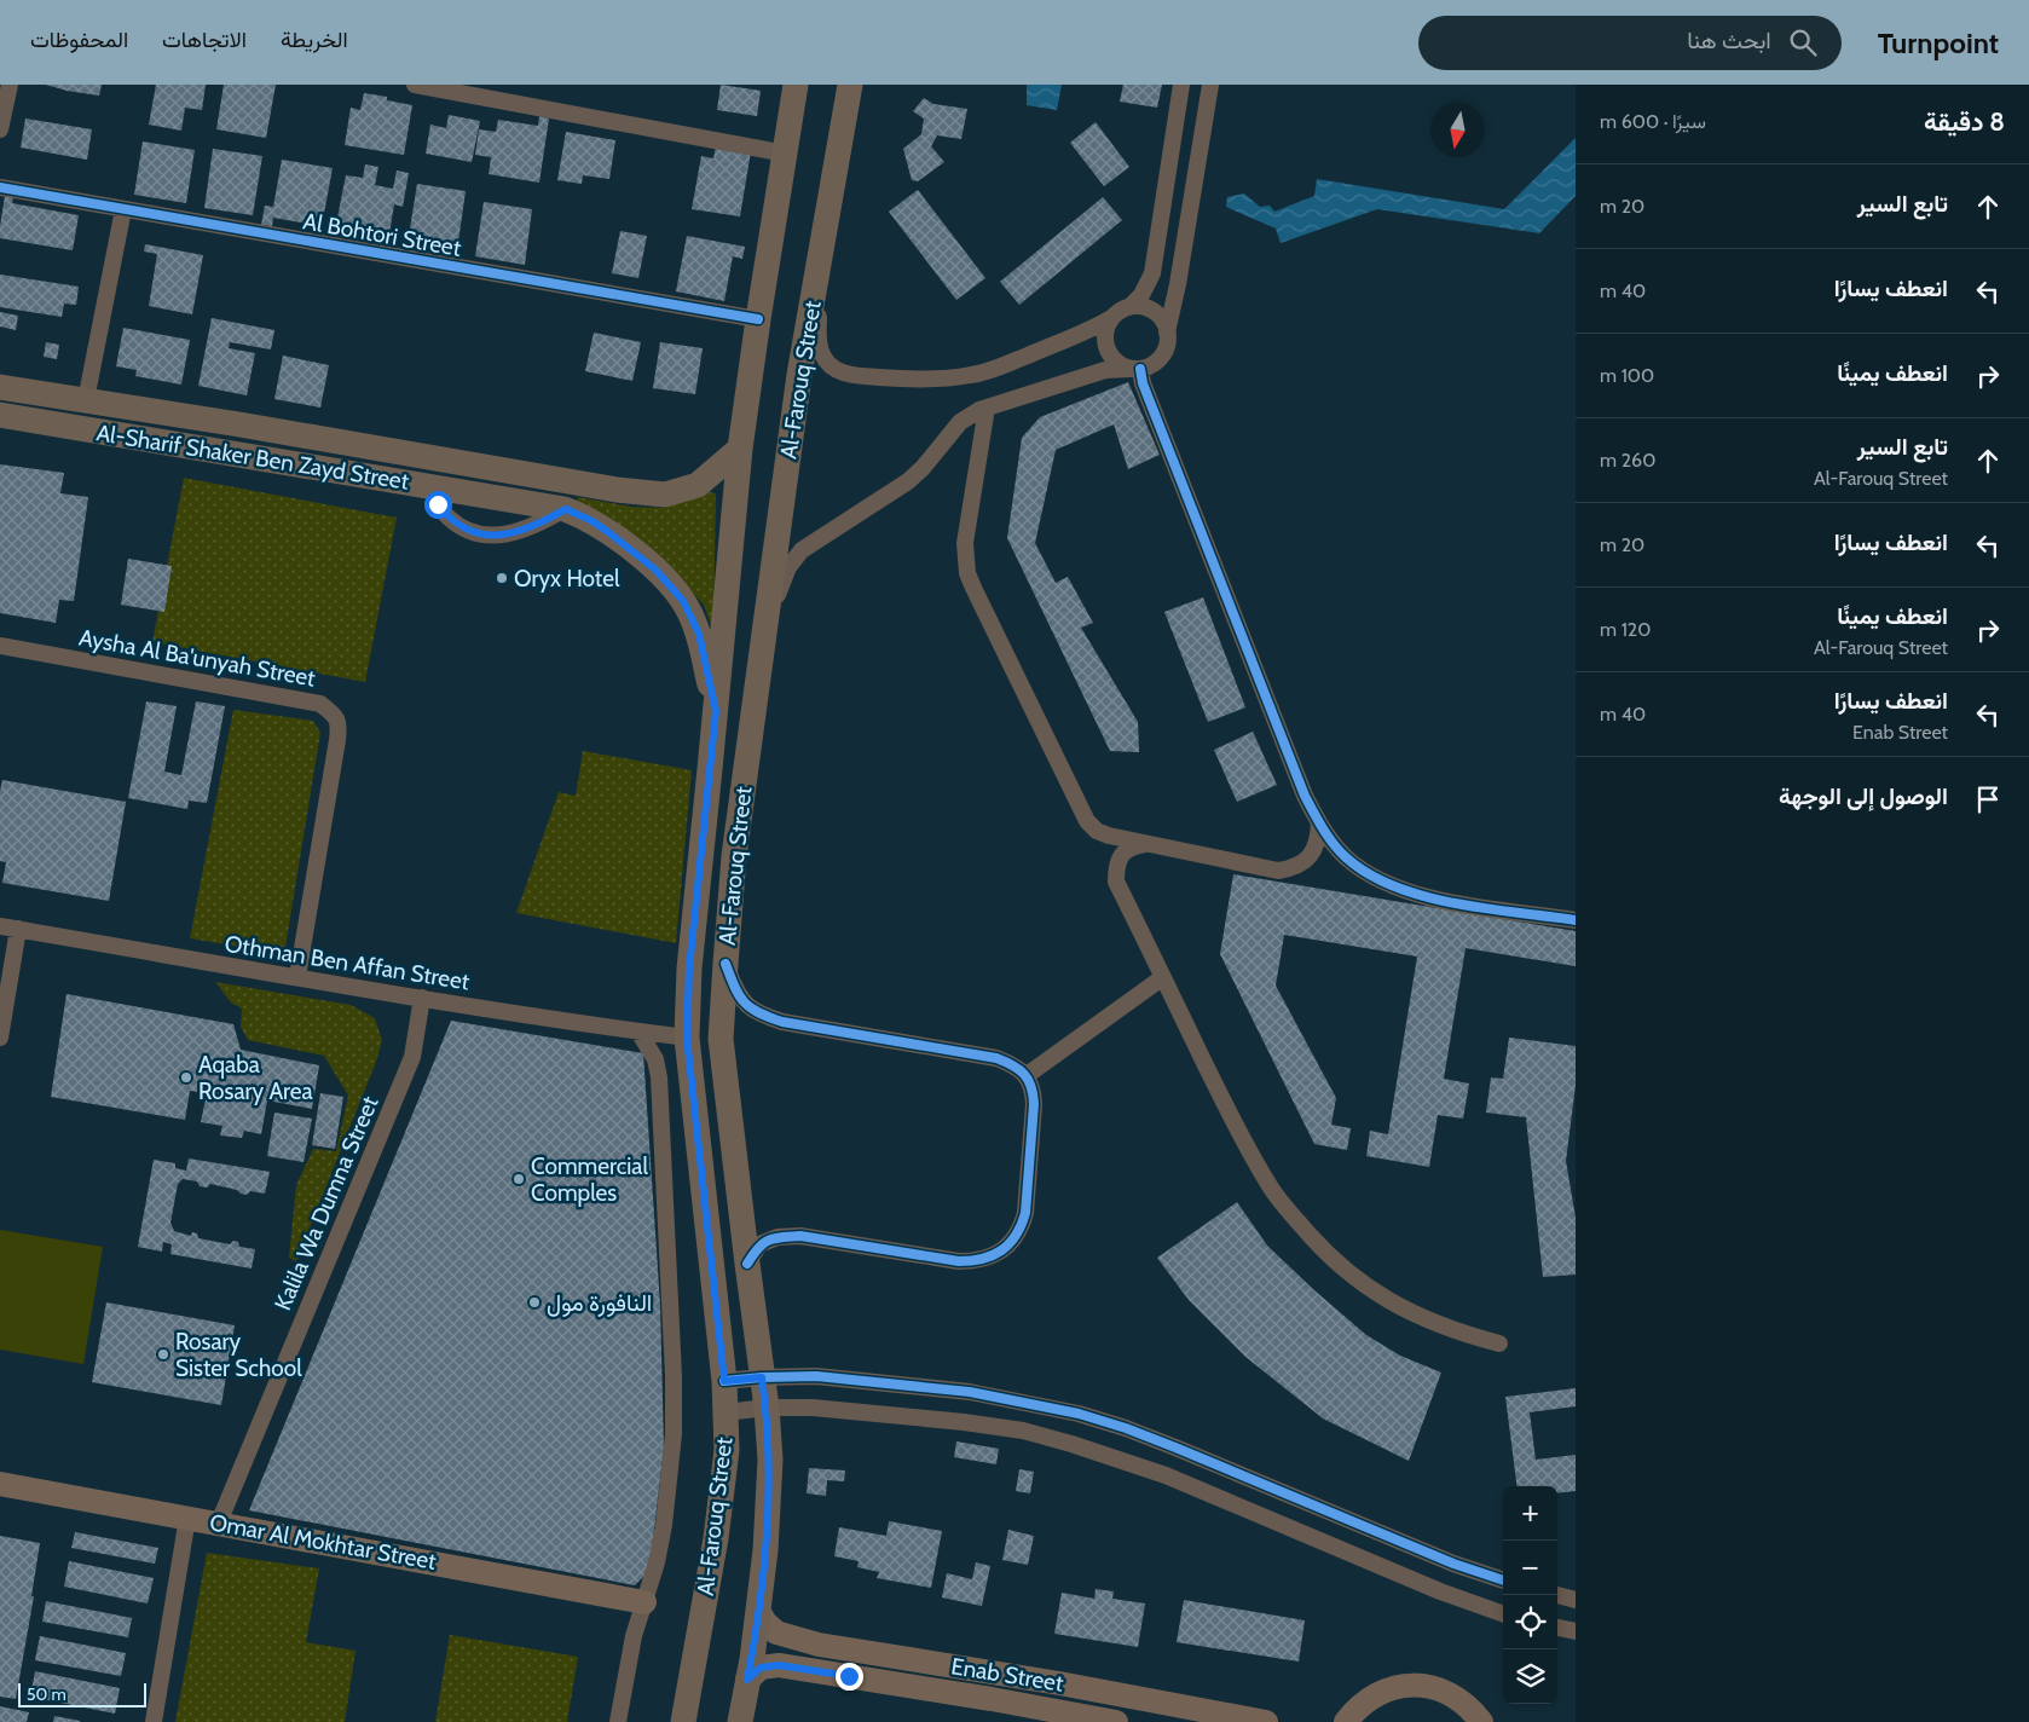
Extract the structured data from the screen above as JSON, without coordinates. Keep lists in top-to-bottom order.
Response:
{
  "streets": {
    "main road": ["Al-Farouq Street", "Al-Sharif Shaker Ben Zayd Street"],
    "street": [
      "Al Bohtori Street",
      "Aysha Al Ba'unyah Street",
      "Othman Ben Affan Street",
      "Kalila Wa Dumna Street",
      "Omar Al Mokhtar Street",
      "Enab Street"
    ]
  },
  "crossings": [
    ["Al Bohtori Street", "Al-Farouq Street"],
    ["Al-Farouq Street", "Al-Sharif Shaker Ben Zayd Street"],
    ["Al-Farouq Street", "Othman Ben Affan Street"],
    ["Al-Farouq Street", "Enab Street"],
    ["Aysha Al Ba'unyah Street", "Othman Ben Affan Street"],
    ["Othman Ben Affan Street", "Kalila Wa Dumna Street"],
    ["Kalila Wa Dumna Street", "Omar Al Mokhtar Street"]
  ],
  "places": [
    "Oryx Hotel",
    "Aqaba Rosary Area",
    "Commercial Comples",
    "النافورة مول",
    "Rosary Sister School"
  ],
  "scale_bar": "50 m",
  "north": "bottom",
  "page": {
    "header": "Turnpoint",
    "search": "ابحث هنا",
    "nav": ["الخريطة", "الاتجاهات", "المحفوظات"],
    "heading": ["8 دقيقة", "سيرًا · 600 m"],
    "list": [
      ["تابع السير", "20 m"],
      ["انعطف يسارًا", "40 m"],
      ["انعطف يمينًا", "100 m"],
      ["تابع السير", "Al-Farouq Street", "260 m"],
      ["انعطف يسارًا", "20 m"],
      ["انعطف يمينًا", "Al-Farouq Street", "120 m"],
      ["انعطف يسارًا", "Enab Street", "40 m"],
      "الوصول إلى الوجهة"
    ],
    "map_buttons": ["+", "−"],
    "scale": "50 m"
  }
}
